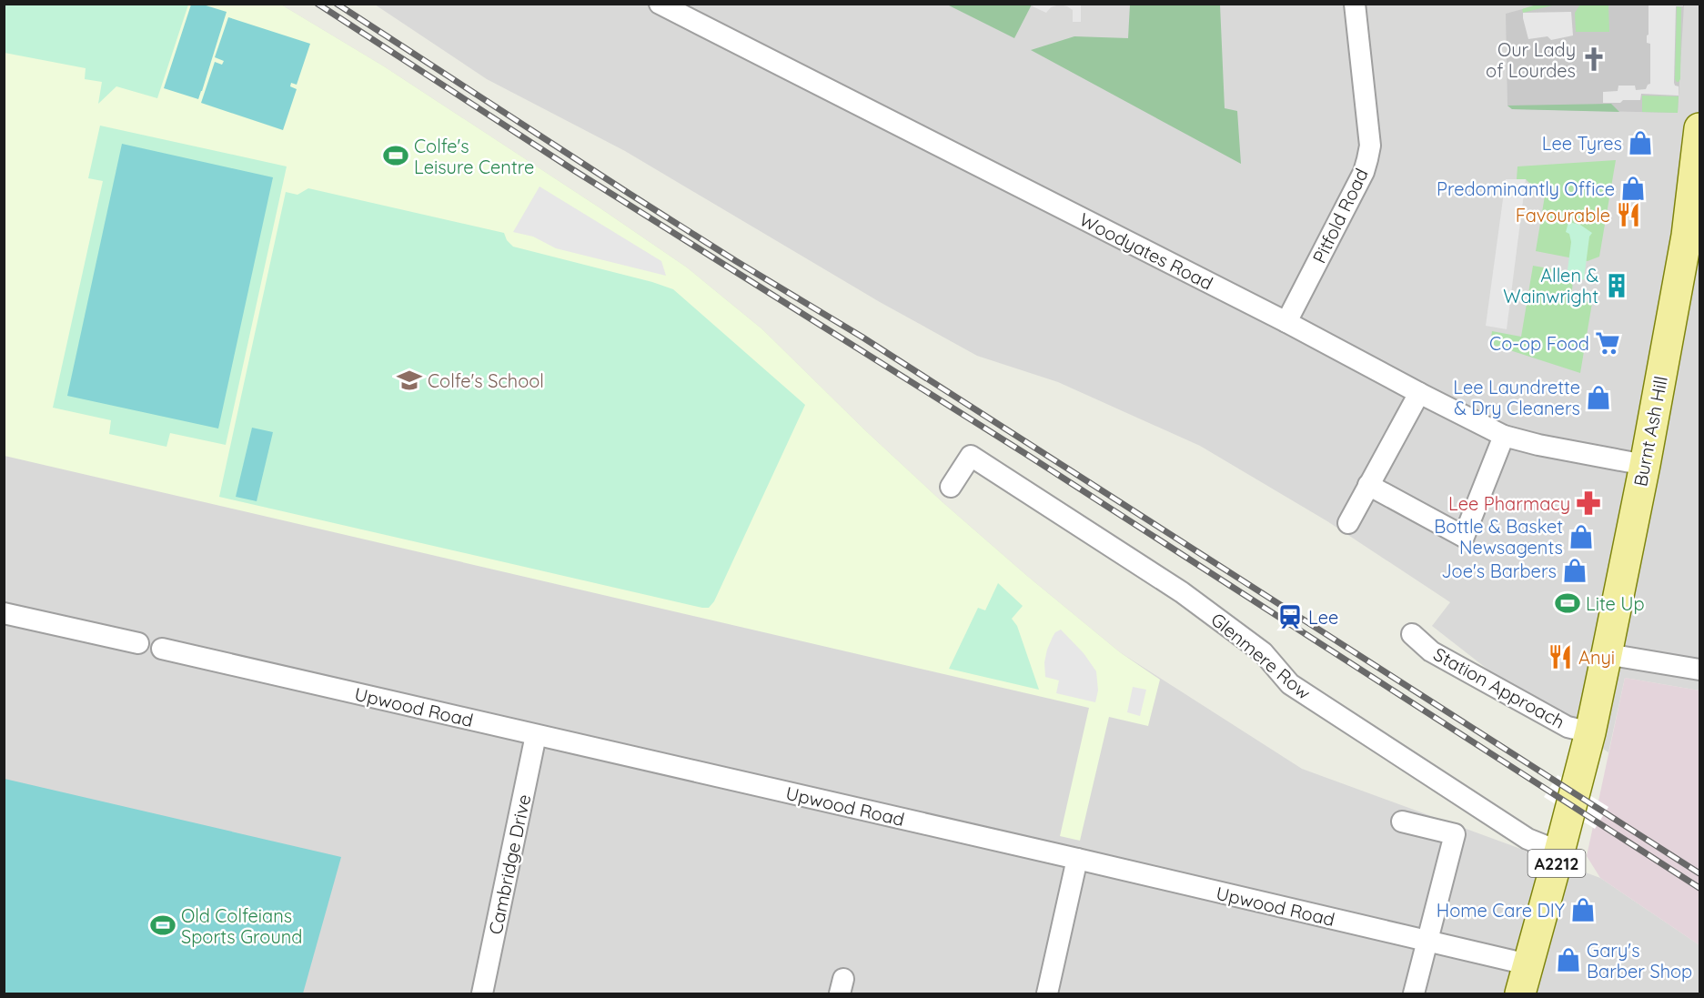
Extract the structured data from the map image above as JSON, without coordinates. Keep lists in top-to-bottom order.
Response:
{
  "streets": {
    "main road": ["Burnt Ash Hill", "A2212"],
    "street": [
      "Pitfold Road",
      "Woodyates Road",
      "Glenmere Row",
      "Station Approach",
      "Upwood Road",
      "Cambridge Drive"
    ]
  },
  "crossings": [
    ["Pitfold Road", "Woodyates Road"],
    ["Woodyates Road", "Burnt Ash Hill"],
    ["Burnt Ash Hill", "Station Approach"],
    ["Burnt Ash Hill", "A2212"],
    ["Glenmere Row", "A2212"],
    ["Station Approach", "A2212"],
    ["Upwood Road", "A2212"],
    ["Upwood Road", "Cambridge Drive"]
  ],
  "places": {
    "church": ["Our Lady of Lourdes"],
    "shop": [
      "Lee Tyres",
      "Predominantly Office",
      "Lee Laundrette & Dry Cleaners",
      "Bottle & Basket Newsagents",
      "Joe's Barbers",
      "Home Care DIY",
      "Gary's Barber Shop"
    ],
    "sports": ["Colfe's Leisure Centre", "Lite Up", "Old Colfeians Sports Ground"],
    "restaurant": ["Favourable", "Anyi"],
    "building": ["Allen & Wainwright"],
    "supermarket": ["Co-op Food"],
    "school or university": ["Colfe's School"],
    "pharmacy": ["Lee Pharmacy"],
    "station": ["Lee"]
  }
}
